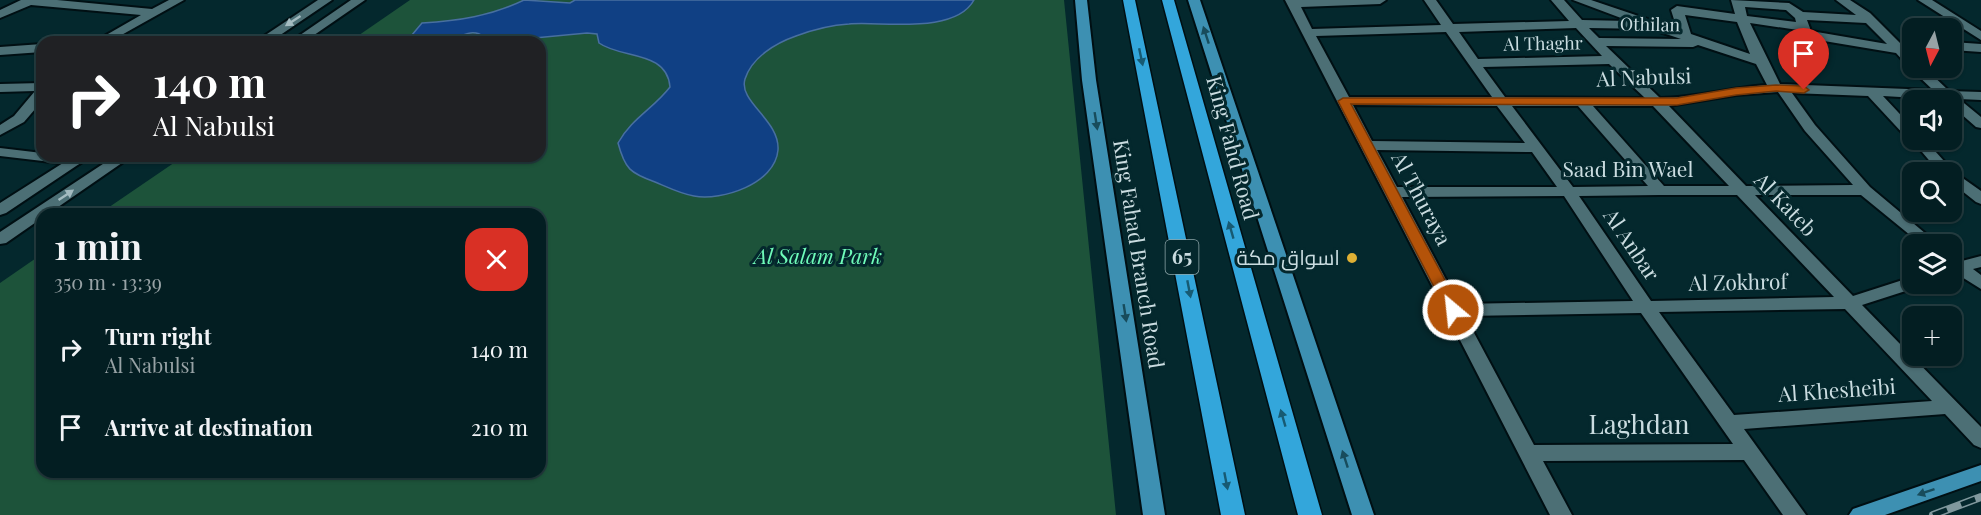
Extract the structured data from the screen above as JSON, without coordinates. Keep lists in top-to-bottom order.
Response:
{
  "streets": {
    "highway": ["King Fahd Road", "65"],
    "main road": ["King Fahad Branch Road"],
    "street": [
      "Othilan",
      "Al Thaghr",
      "Al Nabulsi",
      "Saad Bin Wael",
      "Al Thuraya",
      "Al Kateb",
      "Al Anbar",
      "Al Zokhrof",
      "Al Khesheibi",
      "Laghdan"
    ]
  },
  "crossings": [
    ["Othilan", "Al Kateb"],
    ["Al Thaghr", "Al Kateb"],
    ["Al Thaghr", "Al Anbar"],
    ["Al Nabulsi", "Al Thuraya"],
    ["Al Nabulsi", "Al Kateb"],
    ["Al Nabulsi", "Al Anbar"],
    ["Saad Bin Wael", "Al Thuraya"],
    ["Saad Bin Wael", "Al Kateb"],
    ["Saad Bin Wael", "Al Anbar"],
    ["Al Thuraya", "Al Zokhrof"],
    ["Al Thuraya", "Laghdan"],
    ["Al Kateb", "Al Zokhrof"],
    ["Al Kateb", "Al Khesheibi"],
    ["Al Anbar", "Al Zokhrof"],
    ["Al Anbar", "Al Khesheibi"],
    ["Al Anbar", "Laghdan"]
  ],
  "parks": ["Al Salam Park"],
  "places": ["اسواق مكة"],
  "north": "bottom",
  "page": {
    "map_buttons": "+",
    "turn": ["140 m", "Al Nabulsi"],
    "heading": ["1 min", "350 m · 13:39"],
    "list": [
      {
        "name": "Turn right",
        "note": "Al Nabulsi",
        "value": "140 m"
      },
      {
        "name": "Arrive at destination",
        "value": "210 m"
      }
    ]
  }
}
